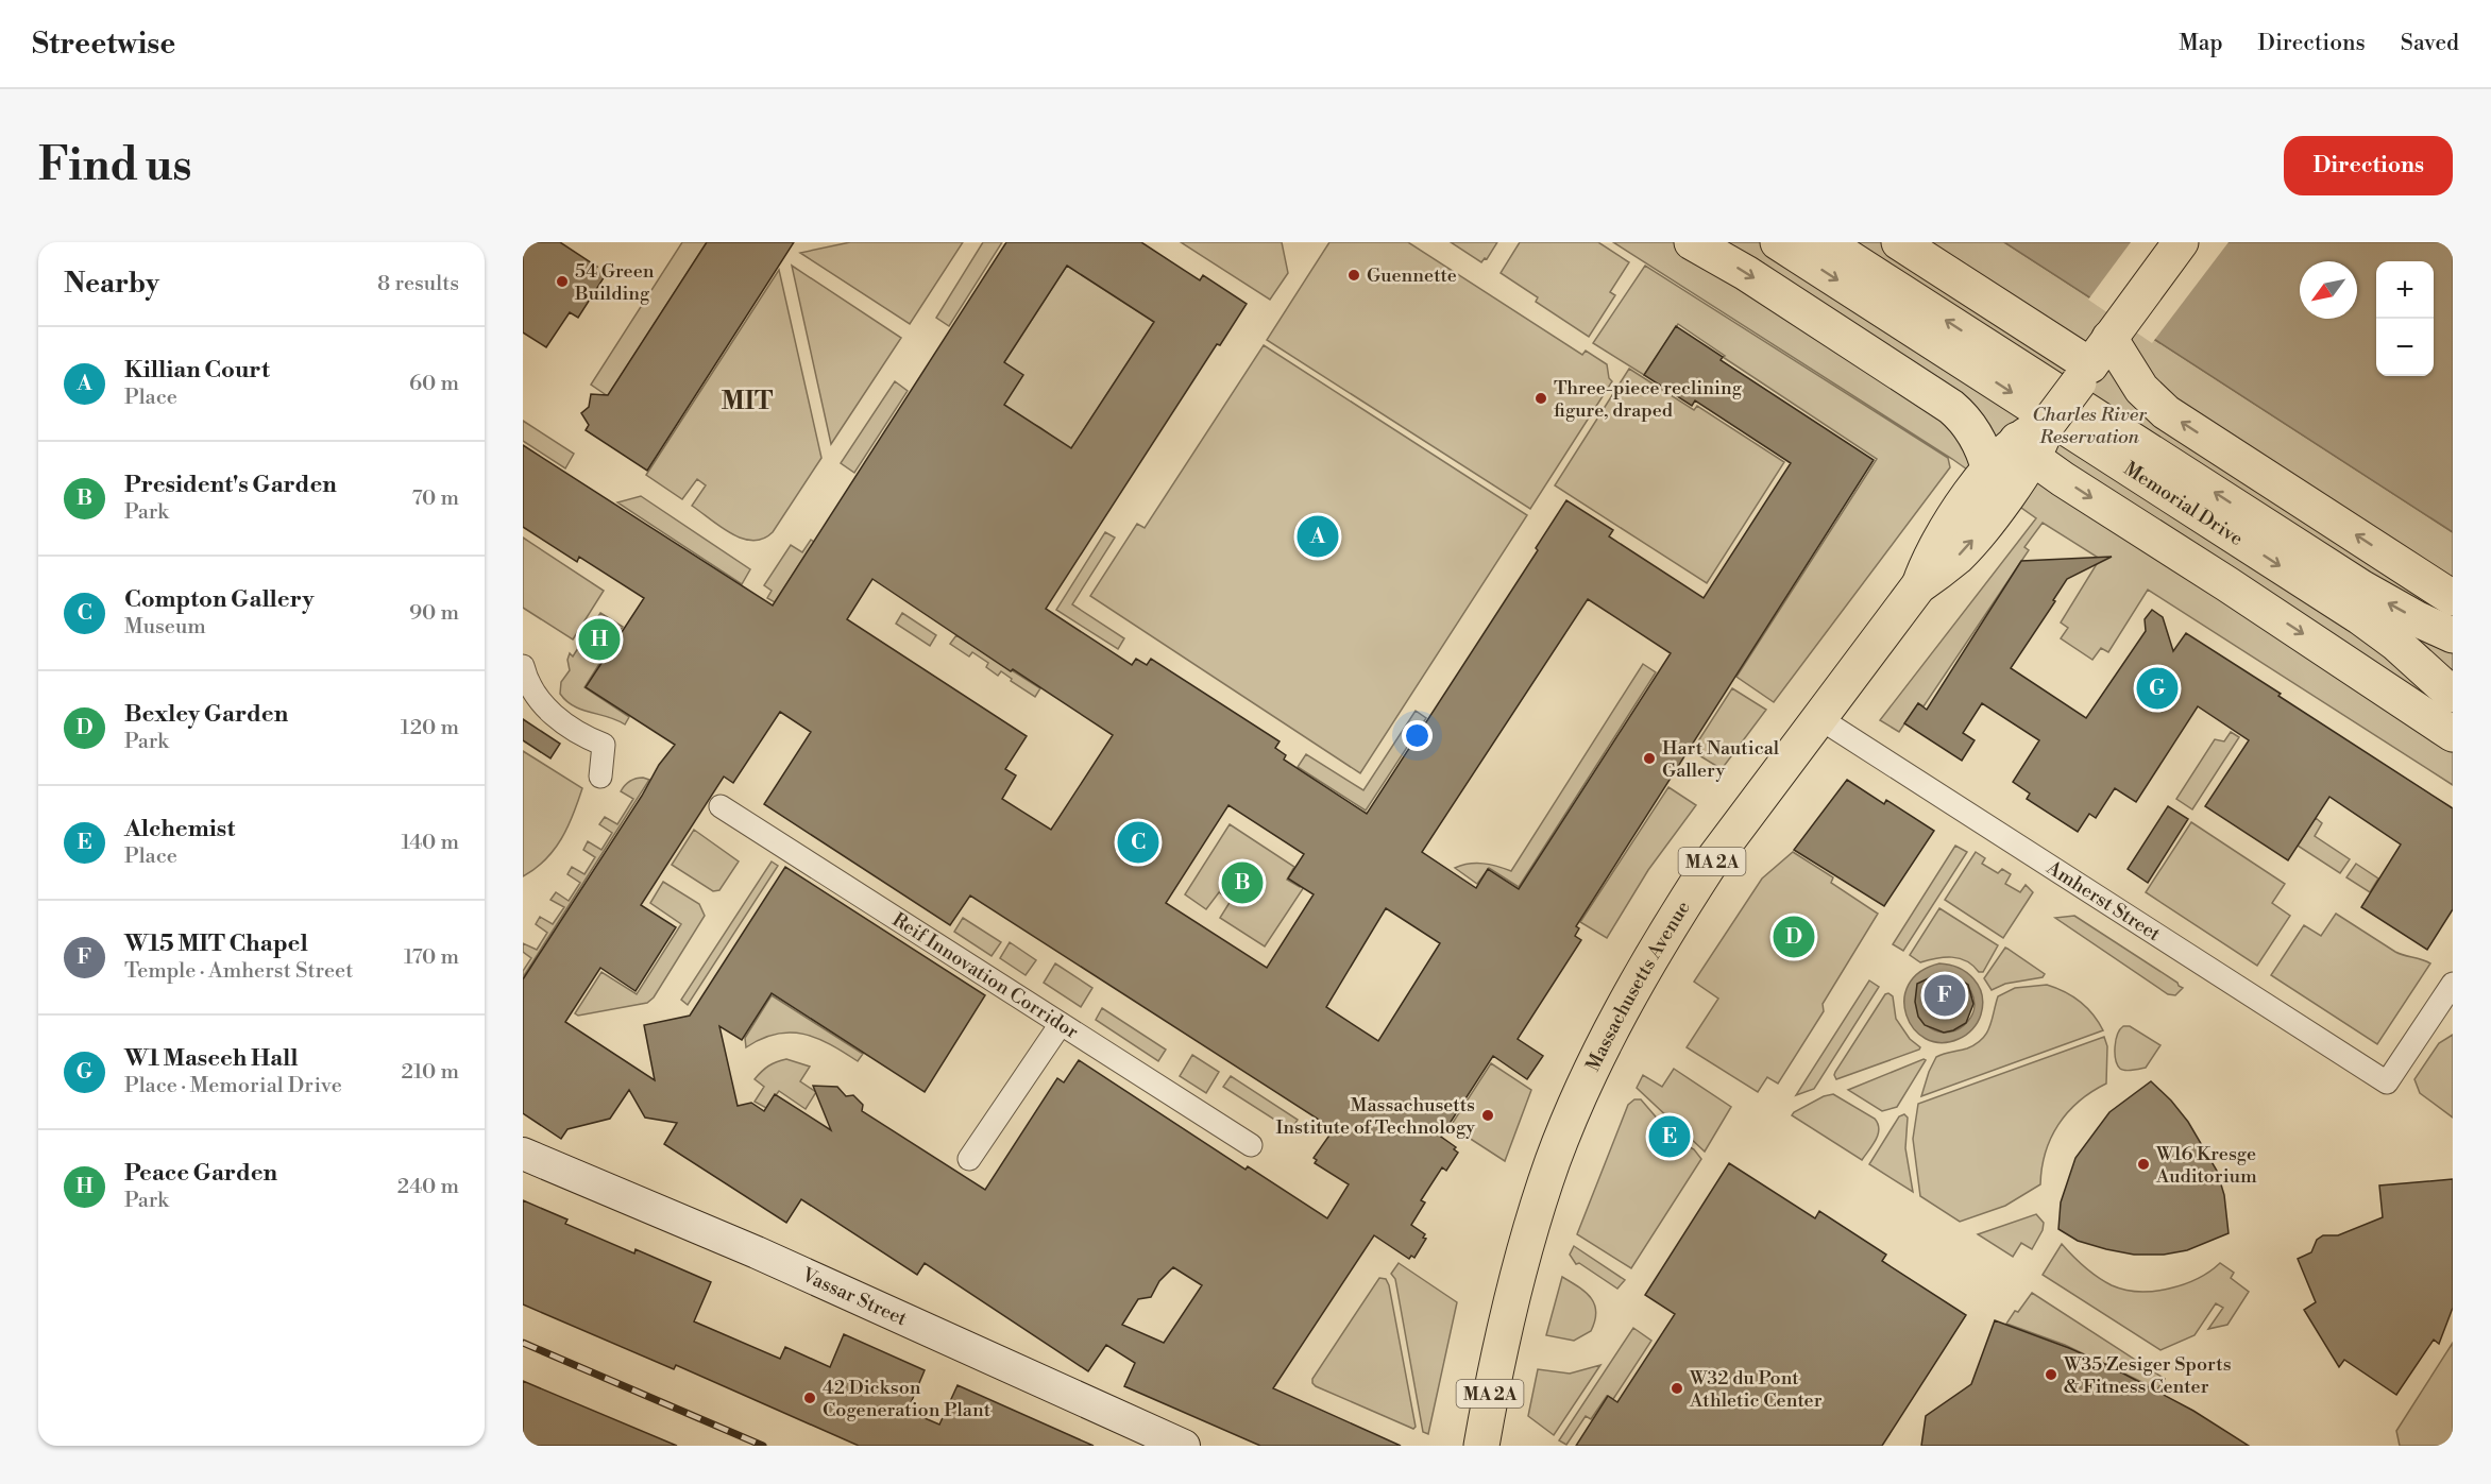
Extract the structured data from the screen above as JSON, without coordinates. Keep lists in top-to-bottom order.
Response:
{
  "streets": {
    "main road": [
      "Memorial Drive",
      "MA 2A",
      "Massachusetts Avenue",
      "Vassar Street"
    ],
    "street": ["Amherst Street", "Reif Innovation Corridor"]
  },
  "crossings": [
    ["Amherst Street", "Massachusetts Avenue"]
  ],
  "districts": ["MIT"],
  "parks": ["Charles River Reservation"],
  "places": [
    "Guennette",
    "54 Green Building",
    "Three-piece reclining figure, draped",
    "Hart Nautical Gallery",
    "Massachusetts Institute of Technology",
    "W16 Kresge Auditorium",
    "W35 Zesiger Sports & Fitness Center",
    "W32 du Pont Athletic Center",
    "42 Dickson Cogeneration Plant"
  ],
  "north": "bottom left",
  "page": {
    "header": "Streetwise",
    "nav": ["Map", "Directions", "Saved"],
    "buttons": "Directions",
    "title": "Find us",
    "heading": ["Nearby", "8 results"],
    "map_buttons": ["+", "−"],
    "list": [
      {
        "mark": "A",
        "name": "Killian Court",
        "note": "Place",
        "value": "60 m"
      },
      {
        "mark": "B",
        "name": "President's Garden",
        "note": "Park",
        "value": "70 m"
      },
      {
        "mark": "C",
        "name": "Compton Gallery",
        "note": "Museum",
        "value": "90 m"
      },
      {
        "mark": "D",
        "name": "Bexley Garden",
        "note": "Park",
        "value": "120 m"
      },
      {
        "mark": "E",
        "name": "Alchemist",
        "note": "Place",
        "value": "140 m"
      },
      {
        "mark": "F",
        "name": "W15 MIT Chapel",
        "note": "Temple · Amherst Street",
        "value": "170 m"
      },
      {
        "mark": "G",
        "name": "W1 Maseeh Hall",
        "note": "Place · Memorial Drive",
        "value": "210 m"
      },
      {
        "mark": "H",
        "name": "Peace Garden",
        "note": "Park",
        "value": "240 m"
      }
    ],
    "pins": [
      "A",
      "H",
      "G",
      "C",
      "B",
      "D",
      "F",
      "E"
    ]
  }
}
